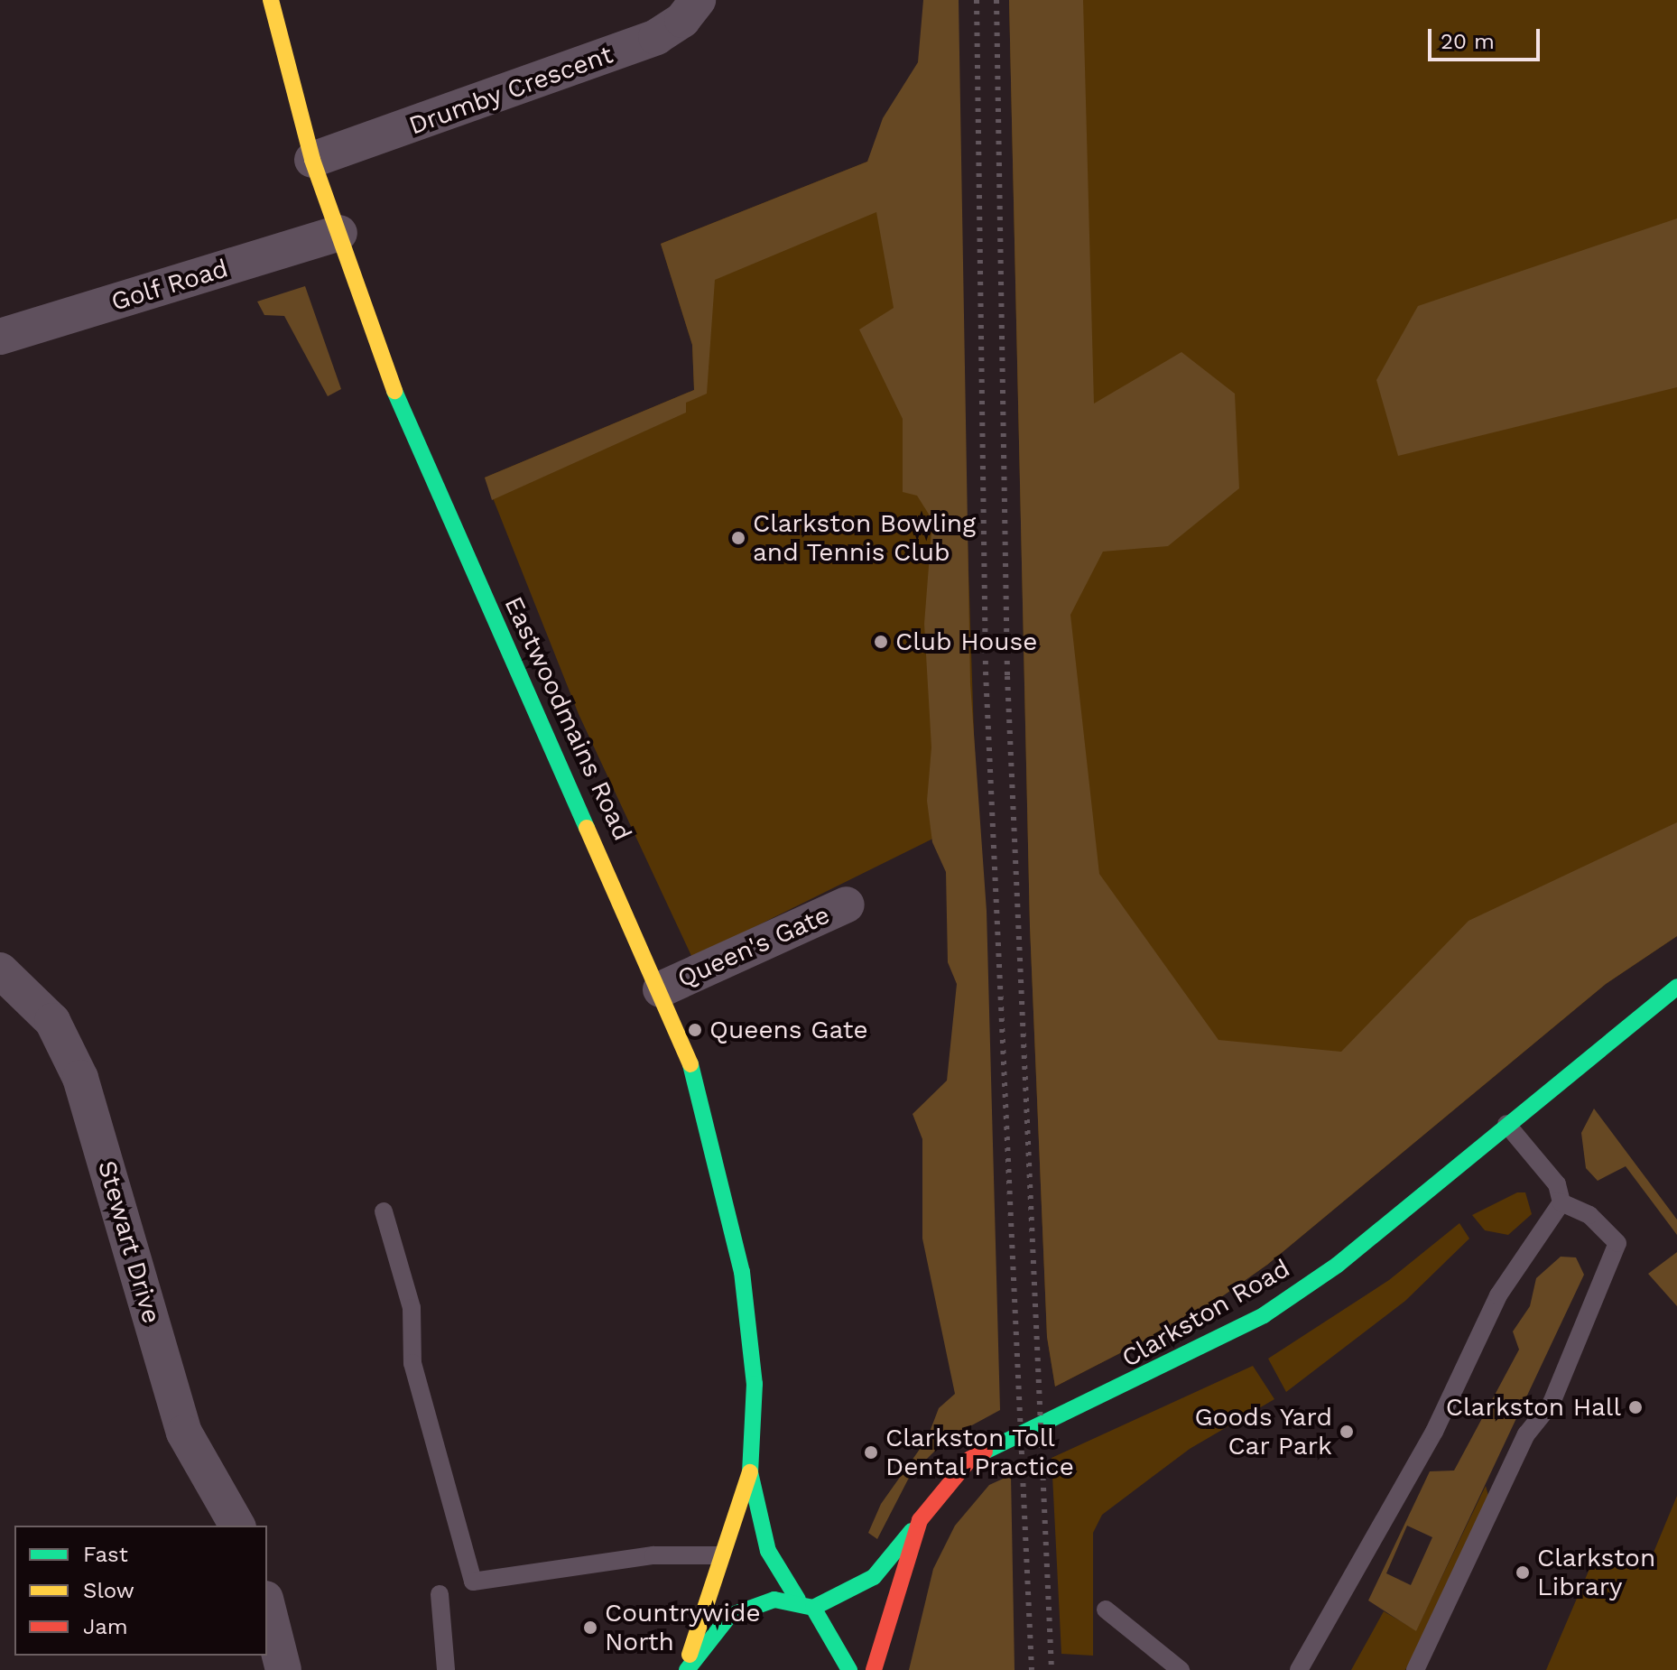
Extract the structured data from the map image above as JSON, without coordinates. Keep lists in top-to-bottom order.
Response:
{
  "streets": {
    "main road": ["Eastwoodmains Road", "Clarkston Road"],
    "street": [
      "Drumby Crescent",
      "Golf Road",
      "Queen's Gate",
      "Stewart Drive"
    ]
  },
  "crossings": [
    ["Drumby Crescent", "Eastwoodmains Road"],
    ["Golf Road", "Eastwoodmains Road"],
    ["Eastwoodmains Road", "Queen's Gate"]
  ],
  "places": [
    "Clarkston Bowling and Tennis Club",
    "Club House",
    "Queens Gate",
    "Clarkston Hall",
    "Goods Yard Car Park",
    "Clarkston Toll Dental Practice",
    "Clarkston Library",
    "Countrywide North"
  ],
  "legend": ["Fast", "Slow", "Jam"],
  "scale_bar": "20 m"
}
